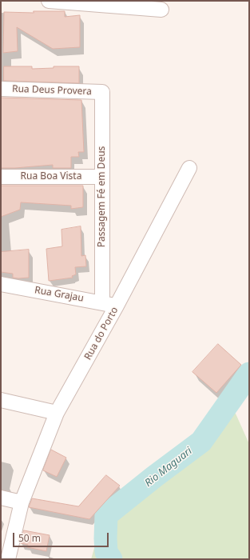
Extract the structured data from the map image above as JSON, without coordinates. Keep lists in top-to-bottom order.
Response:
{
  "streets": {
    "street": [
      "Rua Deus Provera",
      "Rua Boa Vista",
      "Passagem Fé em Deus",
      "Rua Grajau",
      "Rua do Porto"
    ]
  },
  "crossings": [
    ["Rua Deus Provera", "Passagem Fé em Deus"],
    ["Rua Boa Vista", "Passagem Fé em Deus"],
    ["Passagem Fé em Deus", "Rua Grajau"],
    ["Rua Grajau", "Rua do Porto"]
  ],
  "water": ["Rio Maguari"],
  "scale_bar": "50 m"
}
